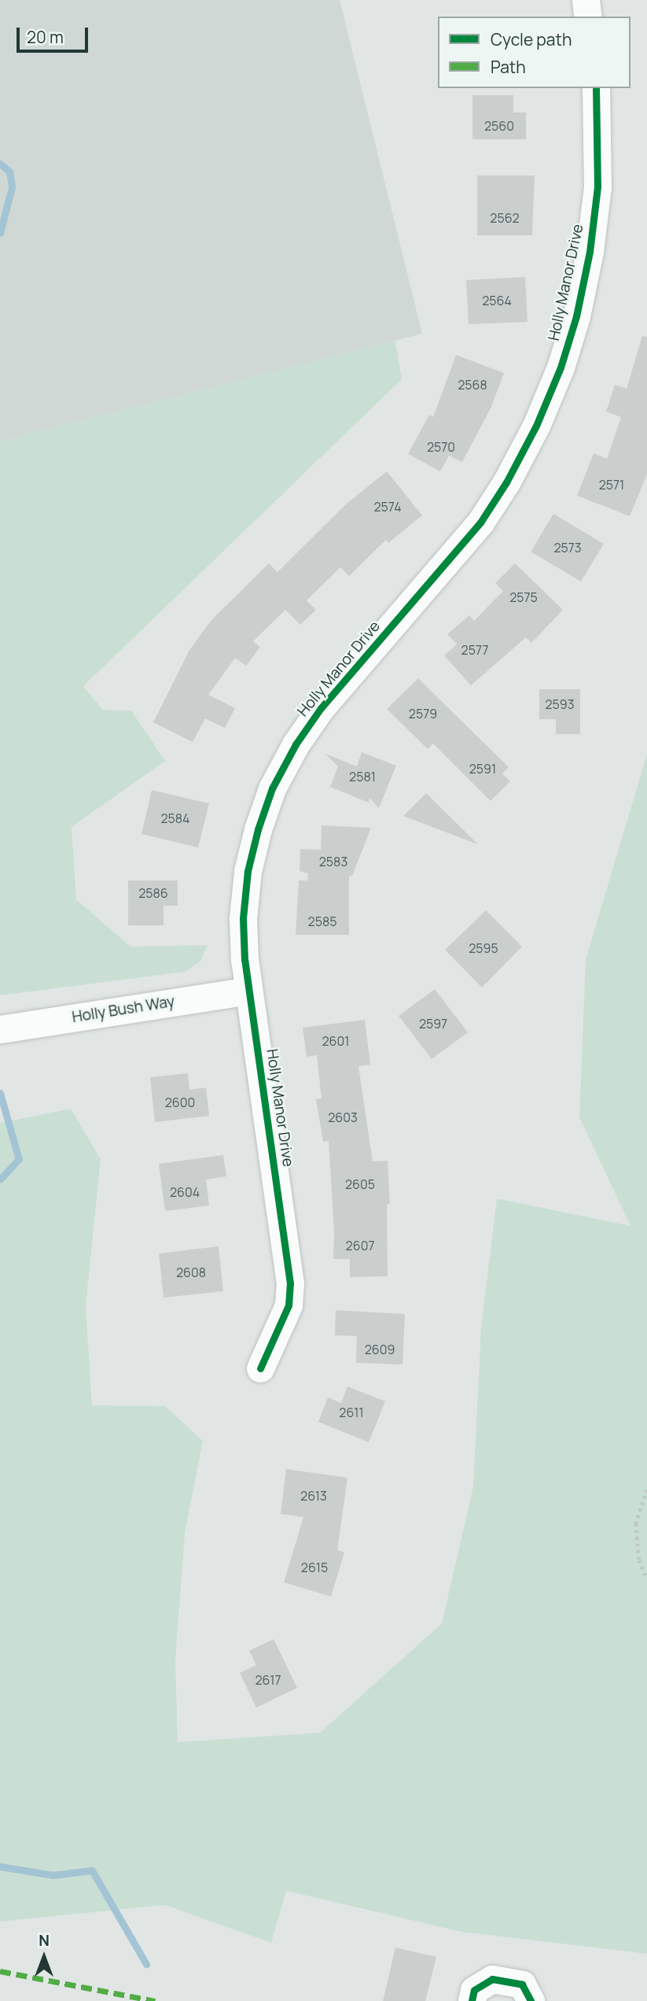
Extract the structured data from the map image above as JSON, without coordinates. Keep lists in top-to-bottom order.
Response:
{
  "streets": {
    "street": ["Holly Manor Drive", "Holly Bush Way"]
  },
  "crossings": [
    ["Holly Manor Drive", "Holly Bush Way"]
  ],
  "house_numbers": [
    "2560",
    "2562",
    "2564",
    "2568",
    "2570",
    "2571",
    "2574",
    "2573",
    "2575",
    "2577",
    "2593",
    "2579",
    "2591",
    "2581",
    "2584",
    "2583",
    "2586",
    "2585",
    "2595",
    "2597",
    "2601",
    "2600",
    "2603",
    "2605",
    "2604",
    "2607",
    "2608",
    "2609",
    "2611",
    "2613",
    "2615",
    "2617"
  ],
  "legend": ["Cycle path", "Path"],
  "scale_bar": "20 m",
  "north": "top"
}
